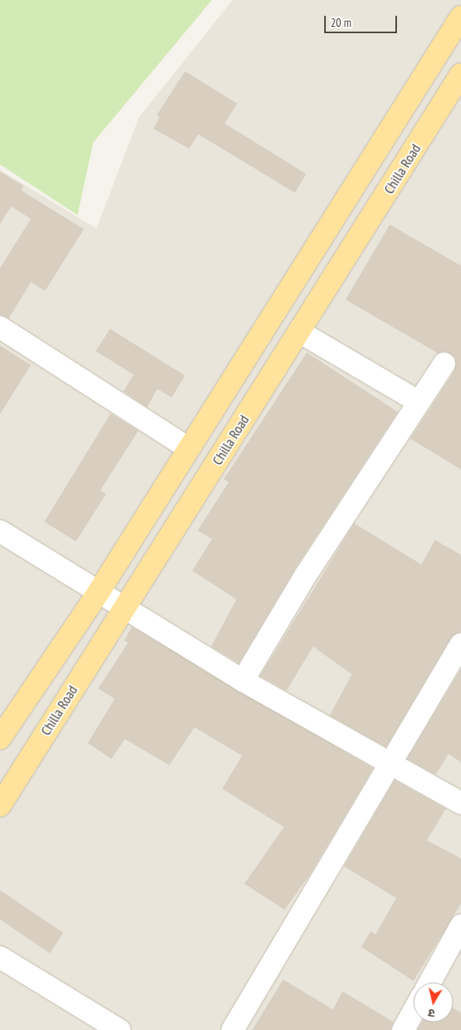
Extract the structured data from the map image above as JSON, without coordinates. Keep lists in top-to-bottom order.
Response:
{
  "streets": {
    "main road": ["Chilla Road"]
  },
  "scale_bar": "20 m",
  "north": "bottom"
}
